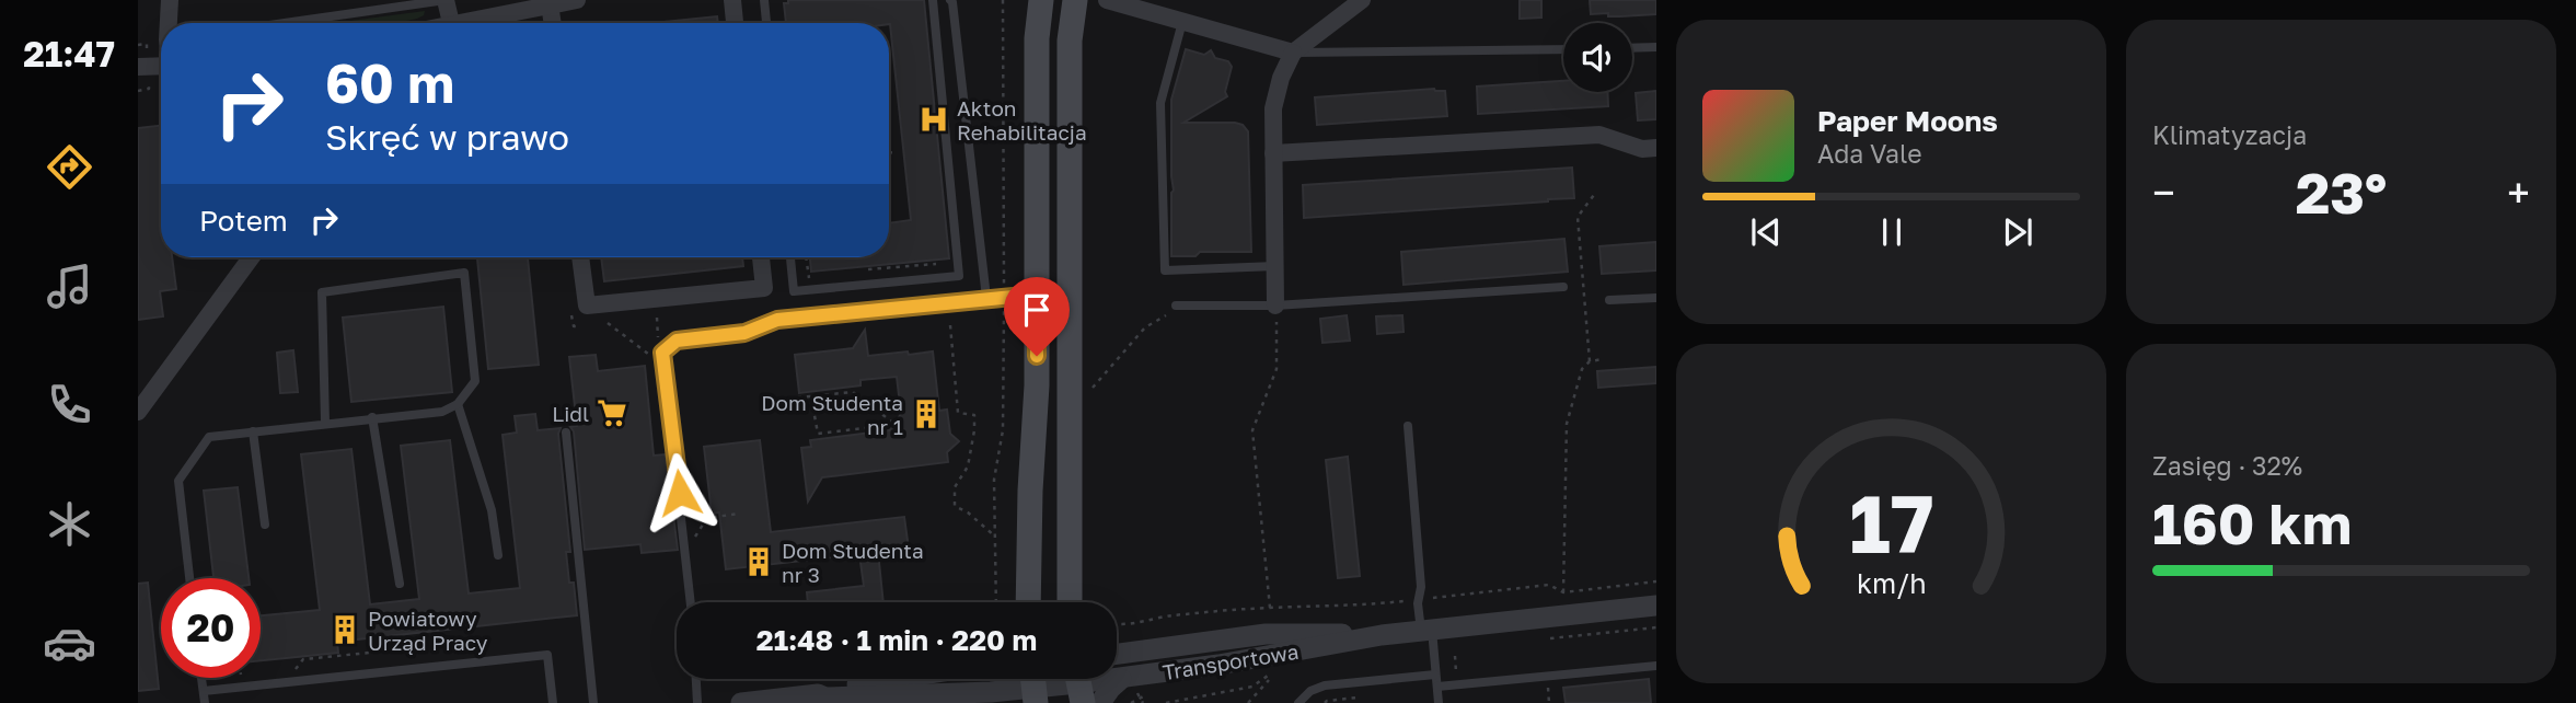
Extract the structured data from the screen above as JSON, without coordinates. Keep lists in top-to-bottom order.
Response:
{
  "streets": {
    "street": ["Transportowa"]
  },
  "places": {
    "hospital": ["Akton Rehabilitacja"],
    "supermarket": ["Lidl"],
    "building": ["Dom Studenta nr 1", "Dom Studenta nr 3", "Powiatowy Urząd Pracy"]
  },
  "page": {
    "tabs": "21:47",
    "tile": [
      "Klimatyzacja",
      ["Zasięg · 32%", "160 km"]
    ],
    "turn": ["60 m", "Skręć w prawo"],
    "song": ["Paper Moons", "Ada Vale"],
    "heat": ["−", "23°", "+"],
    "then": "Potem",
    "limit": "20",
    "trip": "21:48 · 1 min · 220 m",
    "gauge": ["17", "km/h"]
  }
}
